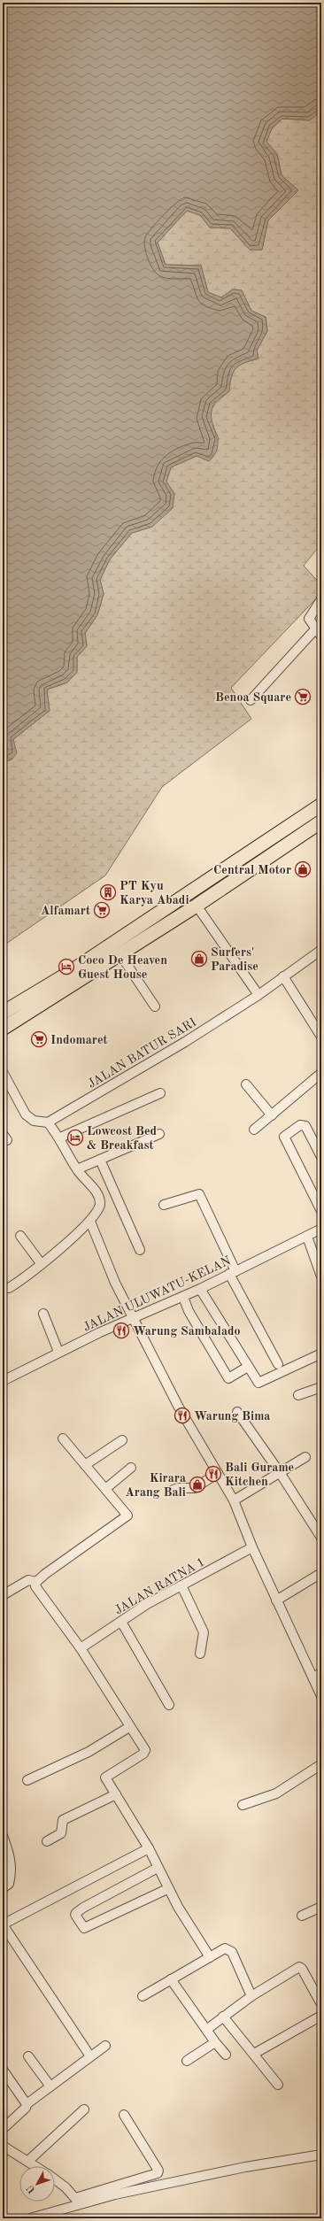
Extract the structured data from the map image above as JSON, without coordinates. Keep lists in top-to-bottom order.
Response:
{
  "streets": {
    "street": ["JALAN BATUR SARI", "JALAN ULUWATU-KELAN", "JALAN RATNA 1"]
  },
  "places": {
    "supermarket": ["Benoa Square", "Alfamart", "Indomaret"],
    "shop": ["Central Motor", "Surfers' Paradise", "Kirara Arang Bali"],
    "building": ["PT Kyu Karya Abadi"],
    "hotel": ["Coco De Heaven Guest House", "Lowcost Bed & Breakfast"],
    "restaurant": ["Warung Sambalado", "Warung Bima", "Bali Gurame Kitchen"]
  },
  "north": "bottom left"
}
